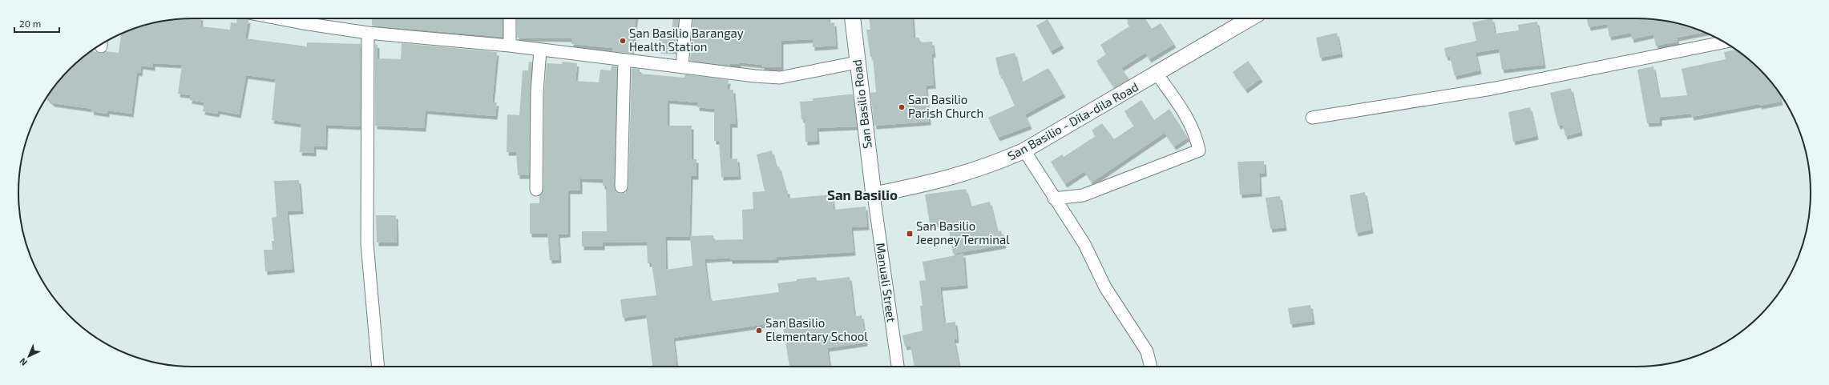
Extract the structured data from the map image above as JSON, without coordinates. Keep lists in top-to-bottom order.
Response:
{
  "streets": {
    "street": ["San Basilio Road", "San Basilio - Dila-dila Road", "Manuali Street"]
  },
  "crossings": [
    ["San Basilio Road", "San Basilio - Dila-dila Road"],
    ["San Basilio Road", "Manuali Street"],
    ["San Basilio - Dila-dila Road", "Manuali Street"]
  ],
  "districts": ["San Basilio"],
  "places": {
    "other": ["San Basilio Barangay Health Station", "San Basilio Parish Church", "San Basilio Elementary School"],
    "transit": ["San Basilio Jeepney Terminal"]
  },
  "scale_bar": "20 m",
  "north": "bottom left"
}
